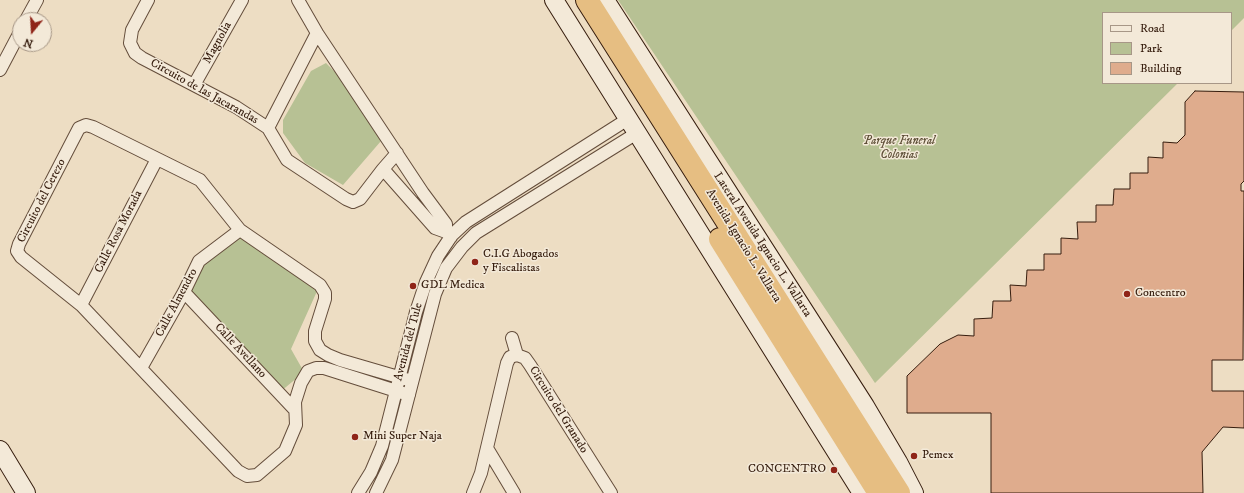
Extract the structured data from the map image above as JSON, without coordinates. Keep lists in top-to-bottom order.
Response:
{
  "streets": {
    "highway": ["Avenida Ignacio L. Vallarta"],
    "street": [
      "Magnolia",
      "Circuito de las Jacarandas",
      "Circuito del Cerezo",
      "Calle Rosa Morada",
      "Lateral Avenida Ignacio L. Vallarta",
      "Calle Almendro",
      "Avenida del Tule",
      "Calle Avellano",
      "Circuito del Granado"
    ]
  },
  "crossings": [
    ["Magnolia", "Circuito de las Jacarandas"],
    ["Circuito del Cerezo", "Calle Rosa Morada"],
    ["Circuito del Cerezo", "Calle Almendro"],
    ["Circuito del Cerezo", "Avenida del Tule"],
    ["Circuito del Cerezo", "Calle Avellano"],
    ["Calle Almendro", "Calle Avellano"]
  ],
  "parks": ["Parque Funeral Colonias"],
  "places": [
    "C.I.G Abogados y Fiscalistas",
    "GDL Medica",
    "Concentro",
    "Mini Super Naja",
    "Pemex",
    "CONCENTRO"
  ],
  "legend": ["Road", "Park", "Building"],
  "north": "bottom"
}
